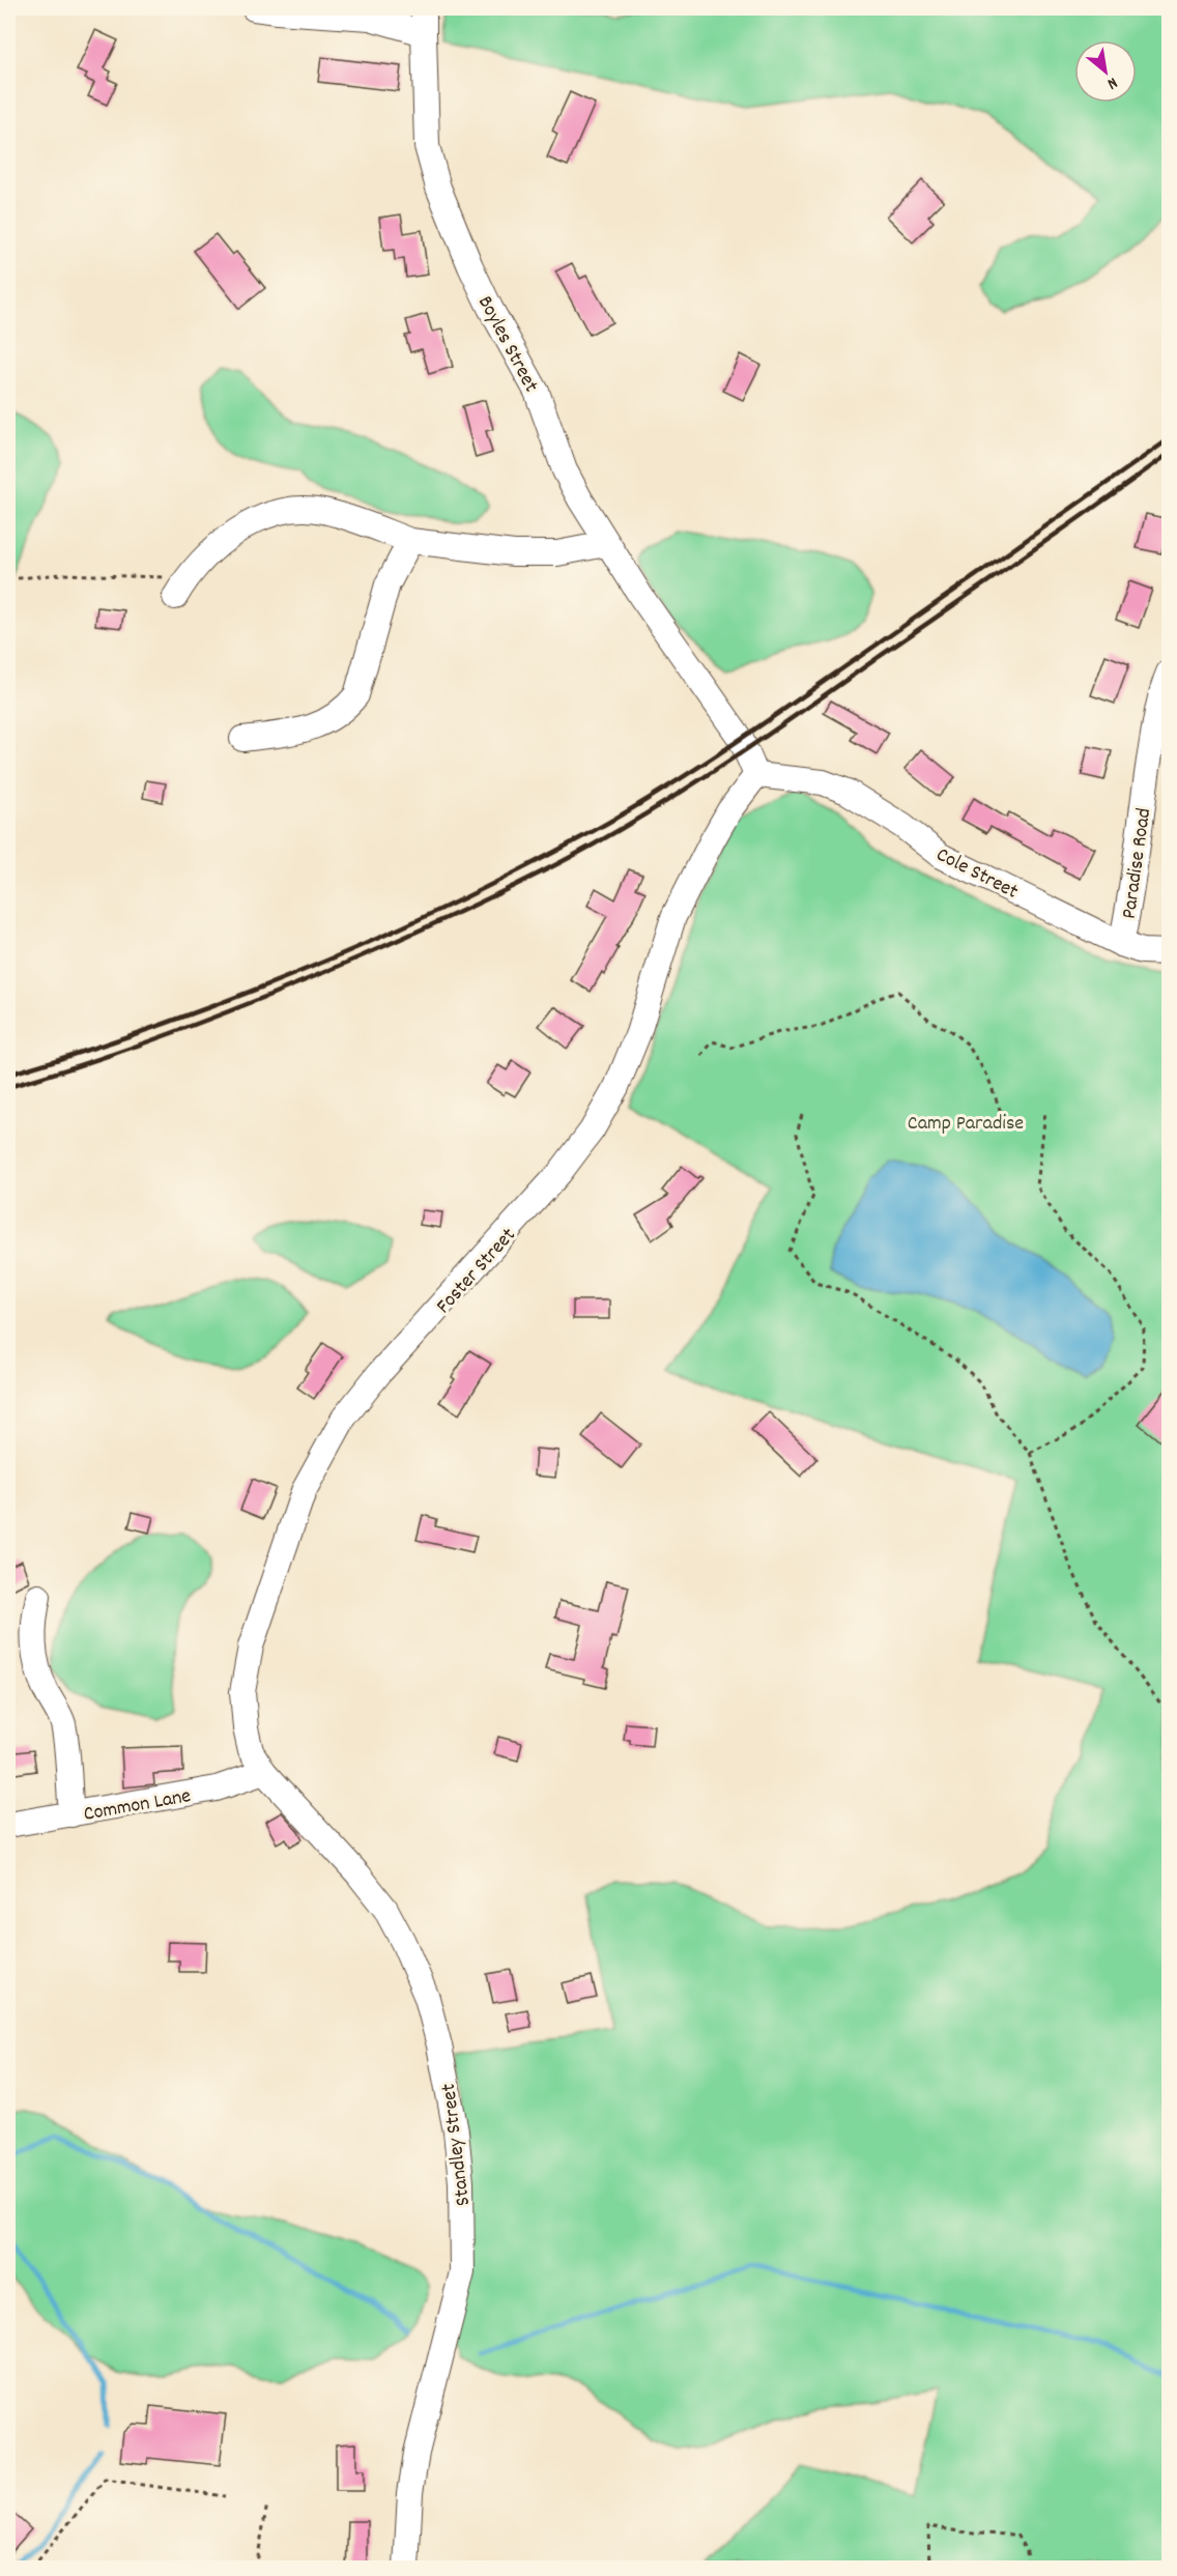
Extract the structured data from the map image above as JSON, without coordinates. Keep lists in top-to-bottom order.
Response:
{
  "streets": {
    "street": [
      "Boyles Street",
      "Paradise Road",
      "Cole Street",
      "Foster Street",
      "Common Lane",
      "Standley Street"
    ]
  },
  "crossings": [
    ["Boyles Street", "Cole Street"],
    ["Boyles Street", "Foster Street"],
    ["Paradise Road", "Cole Street"],
    ["Cole Street", "Foster Street"],
    ["Foster Street", "Common Lane"],
    ["Foster Street", "Standley Street"],
    ["Common Lane", "Standley Street"]
  ],
  "parks": ["Camp Paradise"],
  "north": "bottom right"
}
